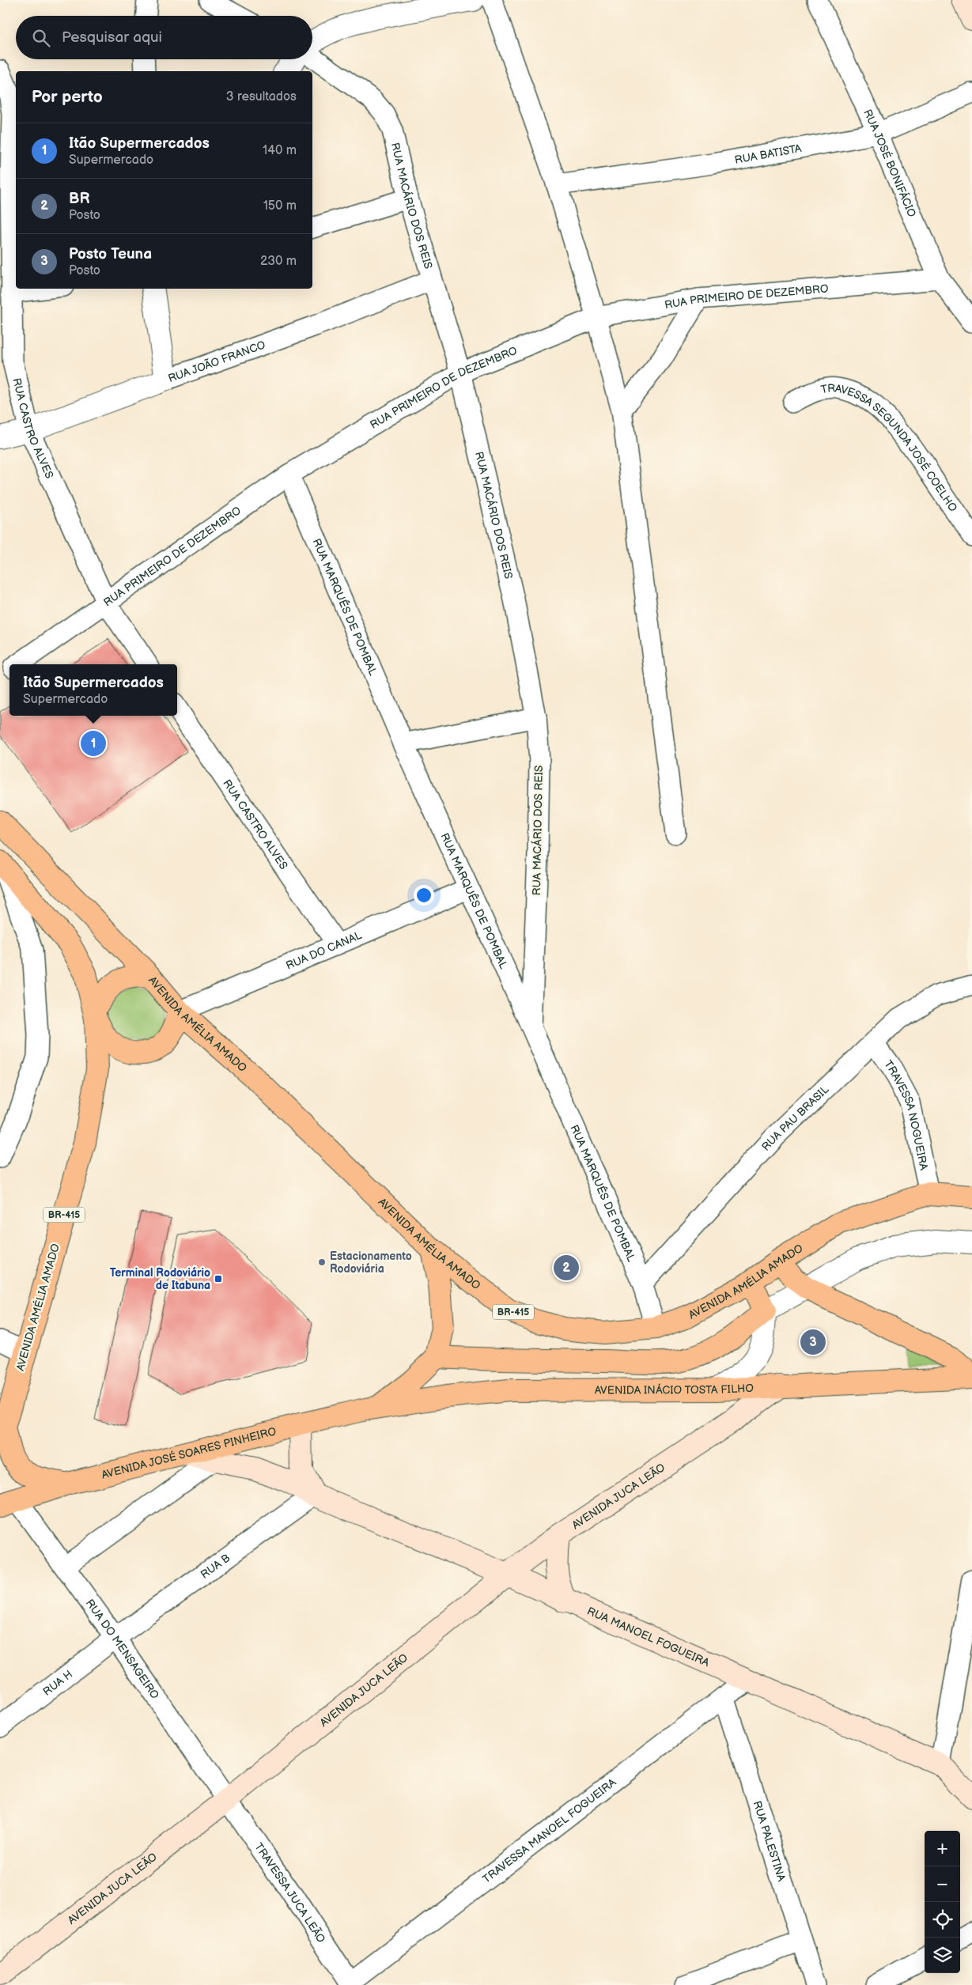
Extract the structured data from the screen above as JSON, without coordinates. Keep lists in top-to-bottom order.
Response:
{
  "streets": {
    "main road": [
      "AVENIDA AMÉLIA AMADO",
      "BR-415",
      "AVENIDA INÁCIO TOSTA FILHO",
      "AVENIDA JOSÉ SOARES PINHEIRO",
      "AVENIDA JUCA LEÃO",
      "RUA MANOEL FOGUEIRA"
    ],
    "street": [
      "RUA BATISTA",
      "RUA JOSÉ BONIFÁCIO",
      "RUA MACÁRIO DOS REIS",
      "RUA PRIMEIRO DE DEZEMBRO",
      "RUA JOÃO FRANCO",
      "RUA CASTRO ALVES",
      "TRAVESSA SEGUNDA JOSÉ COELHO",
      "RUA MARQUÊS DE POMBAL",
      "RUA DO CANAL",
      "TRAVESSA NOGUEIRA",
      "RUA PAU BRASIL",
      "RUA B",
      "RUA DO MENSAGEIRO",
      "RUA H",
      "TRAVESSA MANOEL FOGUEIRA",
      "RUA PALESTINA",
      "TRAVESSA JUCA LEÃO"
    ]
  },
  "crossings": [
    ["RUA BATISTA", "RUA JOSÉ BONIFÁCIO"],
    ["RUA JOSÉ BONIFÁCIO", "RUA PRIMEIRO DE DEZEMBRO"],
    ["RUA MACÁRIO DOS REIS", "RUA PRIMEIRO DE DEZEMBRO"],
    ["RUA MACÁRIO DOS REIS", "RUA JOÃO FRANCO"],
    ["RUA MACÁRIO DOS REIS", "RUA MARQUÊS DE POMBAL"],
    ["RUA PRIMEIRO DE DEZEMBRO", "RUA CASTRO ALVES"],
    ["RUA PRIMEIRO DE DEZEMBRO", "RUA MARQUÊS DE POMBAL"],
    ["RUA JOÃO FRANCO", "RUA CASTRO ALVES"],
    ["RUA CASTRO ALVES", "RUA DO CANAL"],
    ["RUA MARQUÊS DE POMBAL", "RUA DO CANAL"],
    ["RUA MARQUÊS DE POMBAL", "AVENIDA AMÉLIA AMADO"],
    ["RUA MARQUÊS DE POMBAL", "RUA PAU BRASIL"],
    ["RUA DO CANAL", "AVENIDA AMÉLIA AMADO"],
    ["AVENIDA AMÉLIA AMADO", "TRAVESSA NOGUEIRA"],
    ["AVENIDA AMÉLIA AMADO", "BR-415"],
    ["TRAVESSA NOGUEIRA", "RUA PAU BRASIL"],
    ["AVENIDA INÁCIO TOSTA FILHO", "AVENIDA JOSÉ SOARES PINHEIRO"],
    ["AVENIDA INÁCIO TOSTA FILHO", "AVENIDA JUCA LEÃO"],
    ["AVENIDA JOSÉ SOARES PINHEIRO", "RUA MANOEL FOGUEIRA"],
    ["AVENIDA JOSÉ SOARES PINHEIRO", "RUA DO MENSAGEIRO"],
    ["AVENIDA JUCA LEÃO", "RUA MANOEL FOGUEIRA"],
    ["AVENIDA JUCA LEÃO", "RUA DO MENSAGEIRO"],
    ["AVENIDA JUCA LEÃO", "TRAVESSA JUCA LEÃO"],
    ["RUA B", "RUA MANOEL FOGUEIRA"],
    ["RUA B", "RUA DO MENSAGEIRO"],
    ["RUA B", "RUA H"],
    ["RUA MANOEL FOGUEIRA", "TRAVESSA MANOEL FOGUEIRA"],
    ["RUA DO MENSAGEIRO", "RUA H"],
    ["RUA DO MENSAGEIRO", "TRAVESSA JUCA LEÃO"],
    ["TRAVESSA MANOEL FOGUEIRA", "RUA PALESTINA"],
    ["TRAVESSA MANOEL FOGUEIRA", "TRAVESSA JUCA LEÃO"]
  ],
  "places": {
    "other": ["Estacionamento Rodoviária"],
    "transit": ["Terminal Rodoviário de Itabuna"]
  },
  "page": {
    "search": "Pesquisar aqui",
    "heading": ["Por perto", "3 resultados"],
    "list": [
      {
        "mark": "1",
        "name": "Itão Supermercados",
        "note": "Supermercado",
        "value": "140 m"
      },
      {
        "mark": "2",
        "name": "BR",
        "note": "Posto",
        "value": "150 m"
      },
      {
        "mark": "3",
        "name": "Posto Teuna",
        "note": "Posto",
        "value": "230 m"
      }
    ],
    "popup": ["Itão Supermercados", "Supermercado"],
    "pins": ["1", "2", "3"],
    "map_buttons": ["+", "−"]
  }
}
